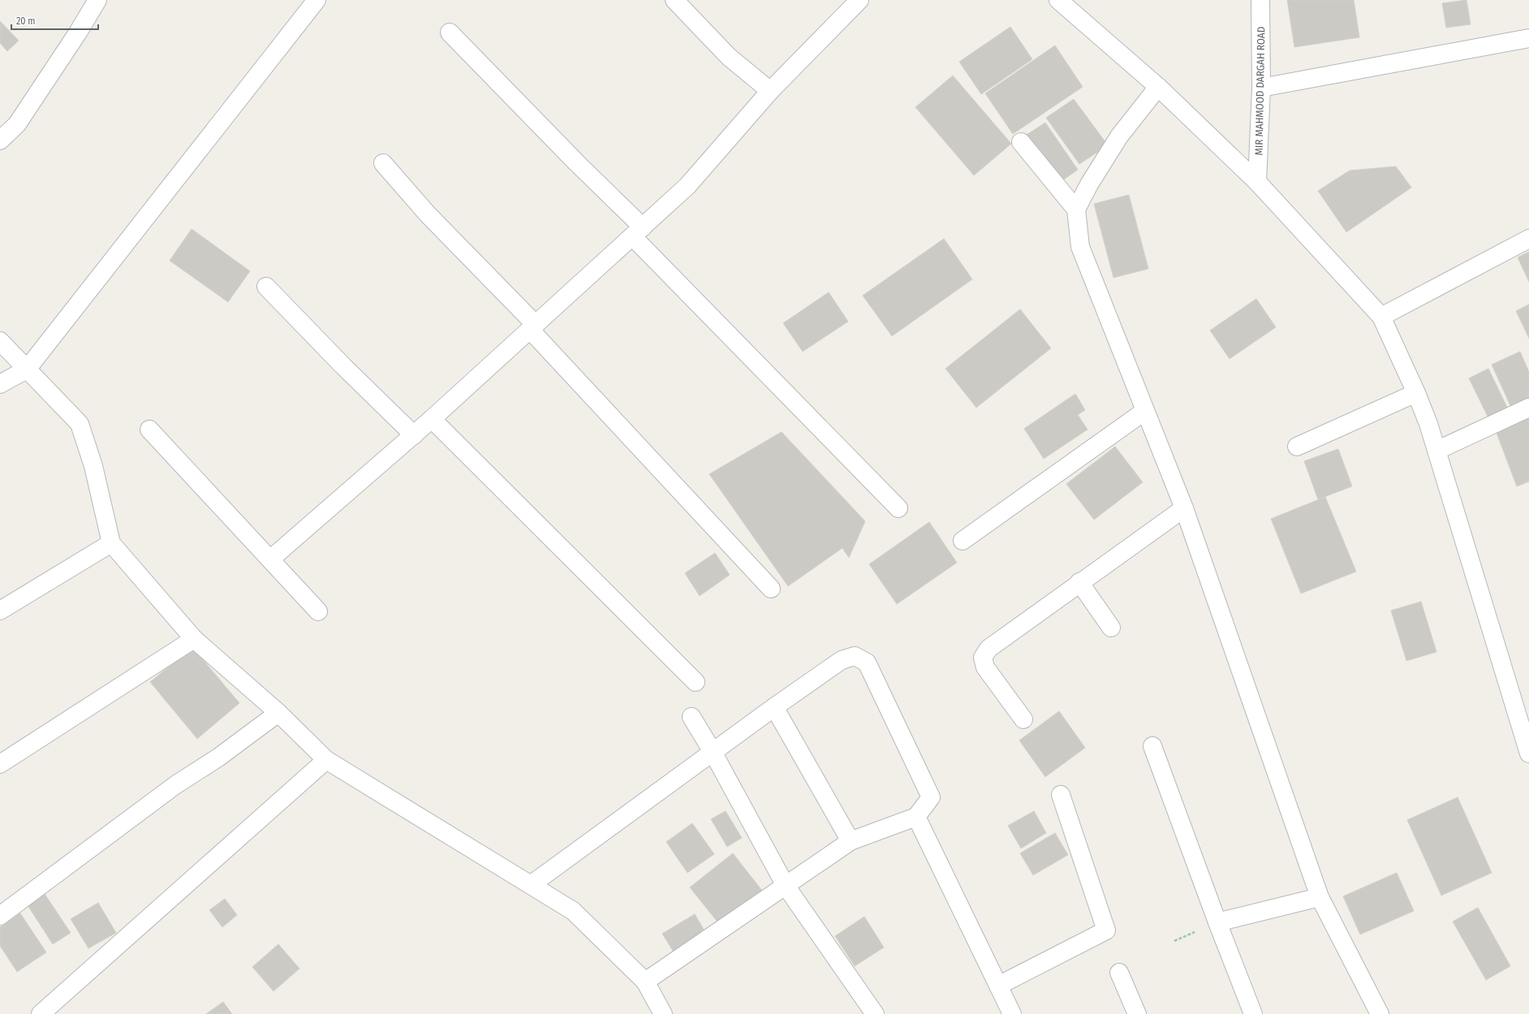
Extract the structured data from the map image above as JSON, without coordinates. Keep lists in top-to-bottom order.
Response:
{
  "streets": {
    "street": ["MIR MAHMOOD DARGAH ROAD"]
  },
  "scale_bar": "20 m"
}
